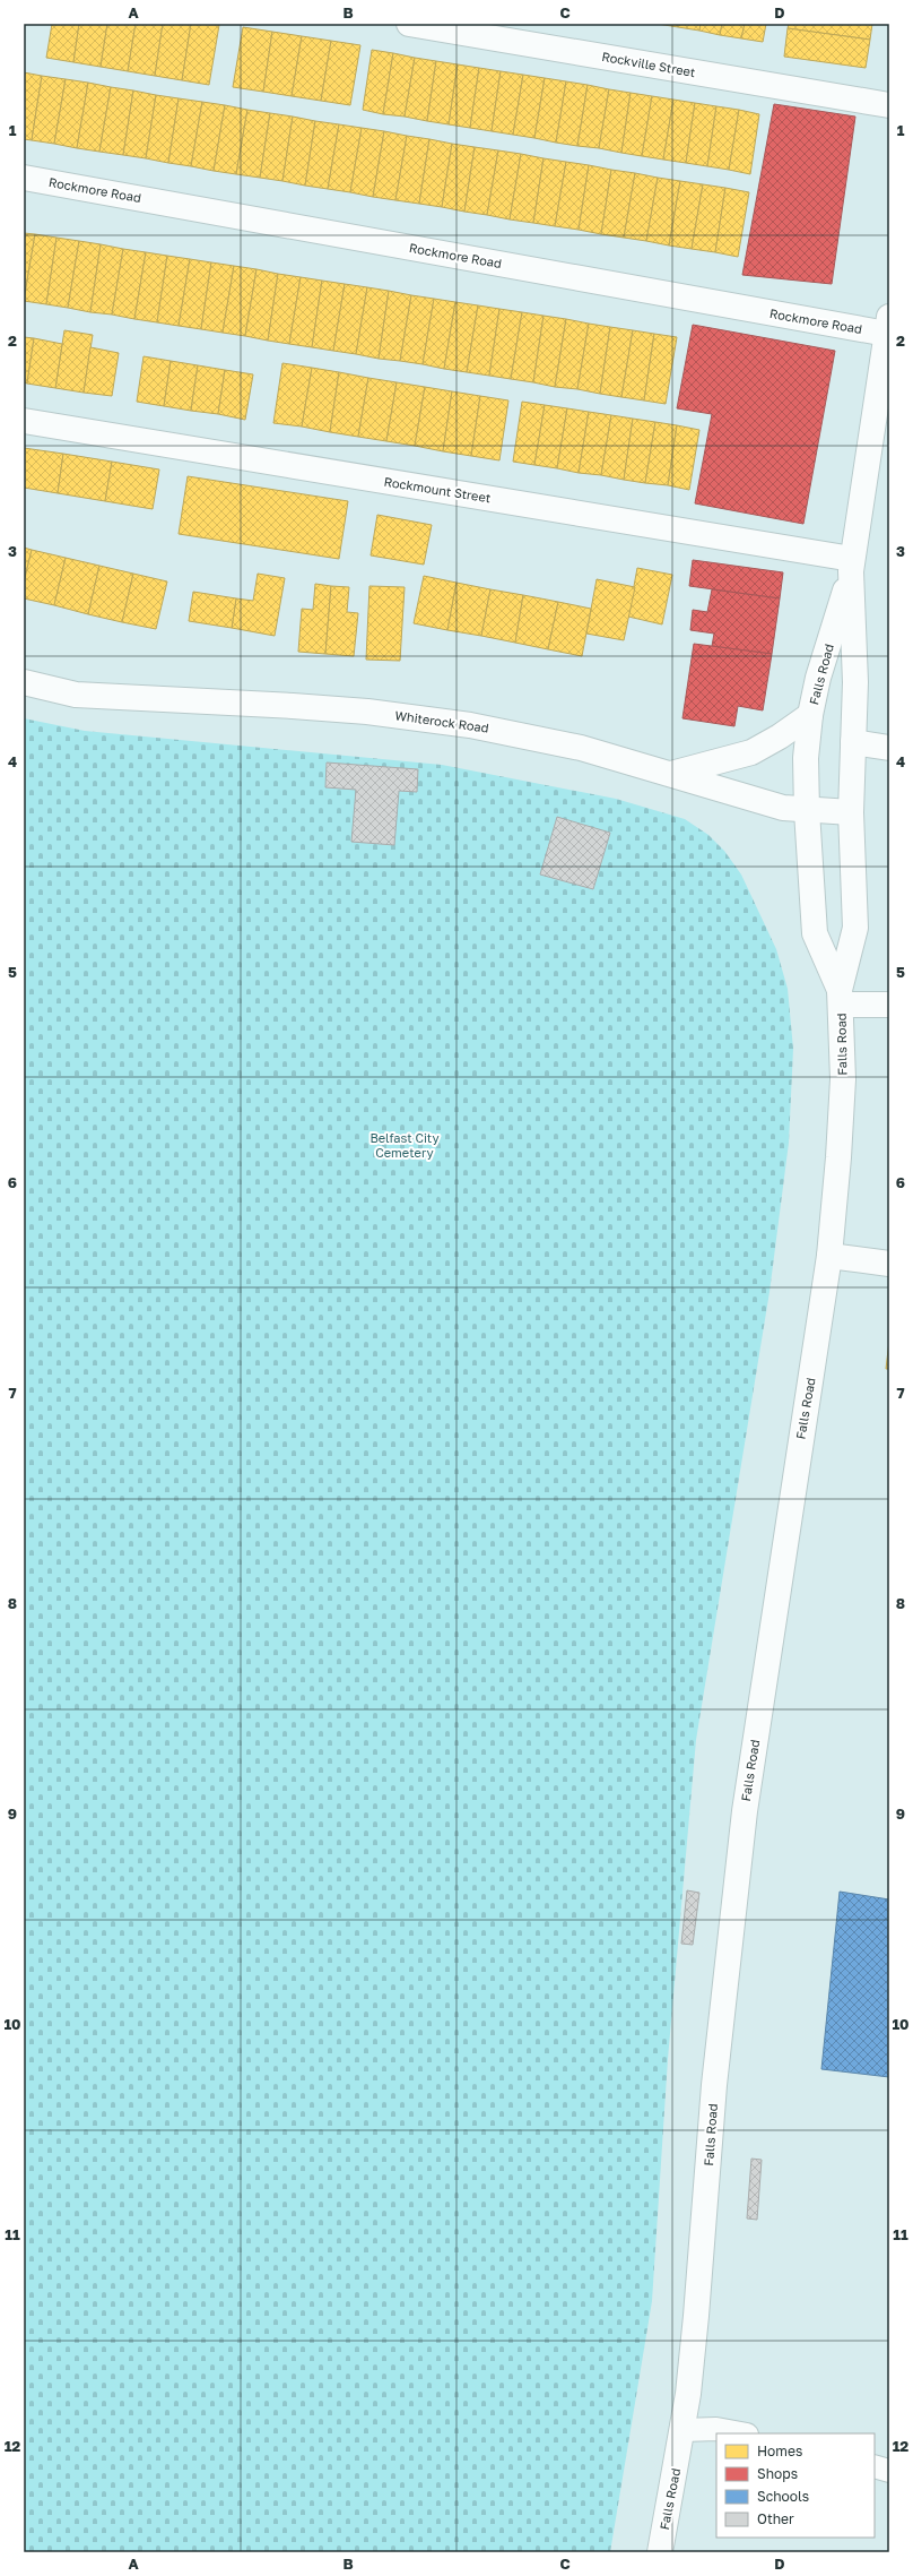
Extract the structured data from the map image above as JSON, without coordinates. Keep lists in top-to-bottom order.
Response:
{
  "streets": {
    "street": [
      "Rockville Street",
      "Rockmore Road",
      "Rockmount Street",
      "Falls Road",
      "Whiterock Road"
    ]
  },
  "crossings": [
    ["Rockmore Road", "Falls Road"],
    ["Rockmount Street", "Falls Road"],
    ["Falls Road", "Whiterock Road"]
  ],
  "parks": ["Belfast City Cemetery"],
  "legend": [
    "Homes",
    "Shops",
    "Schools",
    "Other"
  ],
  "grid": {
    "columns": [
      "A",
      "B",
      "C",
      "D"
    ],
    "rows": [
      "1",
      "2",
      "3",
      "4",
      "5",
      "6",
      "7",
      "8",
      "9",
      "10",
      "11",
      "12"
    ]
  }
}
